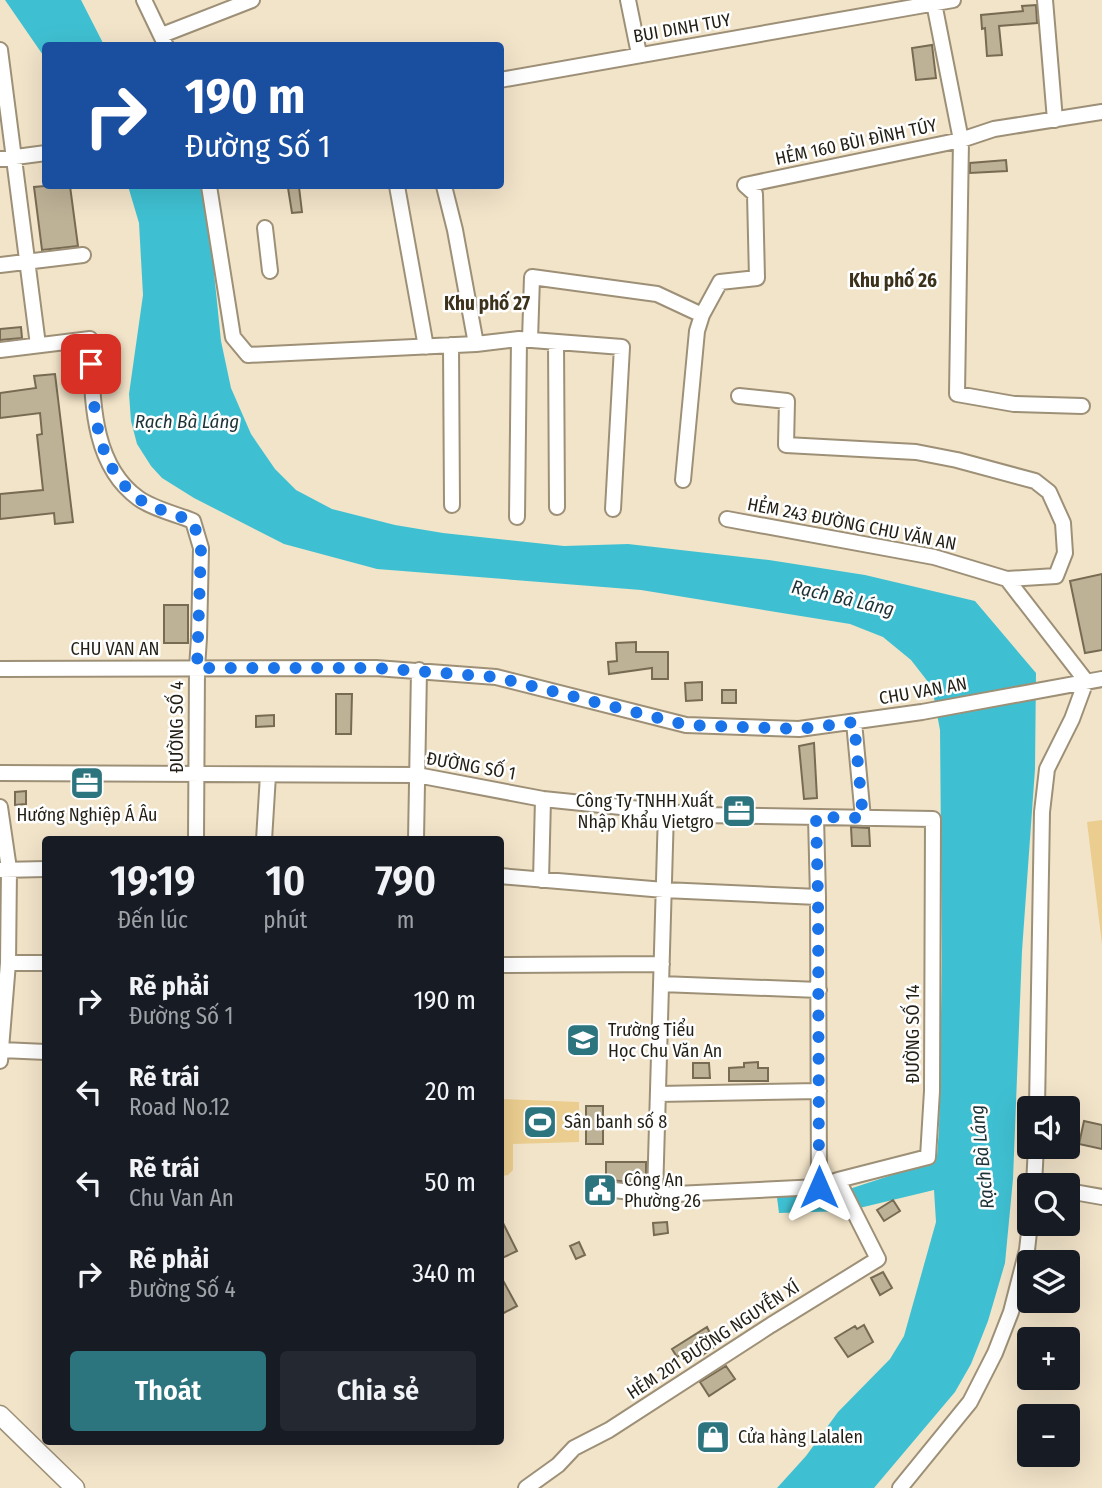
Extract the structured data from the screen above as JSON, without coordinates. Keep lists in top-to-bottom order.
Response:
{
  "streets": {
    "street": [
      "BUI DINH TUY",
      "HẺM 160 BÙI ĐÌNH TÚY",
      "HẺM 243 ĐƯỜNG CHU VĂN AN",
      "CHU VAN AN",
      "ĐƯỜNG SỐ 4",
      "ĐƯỜNG SỐ 1",
      "ĐƯỜNG SỐ 14",
      "HẺM 201 ĐƯỜNG NGUYỄN XÍ"
    ]
  },
  "crossings": [
    ["BUI DINH TUY", "HẺM 160 BÙI ĐÌNH TÚY"],
    ["CHU VAN AN", "ĐƯỜNG SỐ 4"],
    ["ĐƯỜNG SỐ 4", "ĐƯỜNG SỐ 1"],
    ["ĐƯỜNG SỐ 1", "ĐƯỜNG SỐ 14"],
    ["ĐƯỜNG SỐ 14", "HẺM 201 ĐƯỜNG NGUYỄN XÍ"]
  ],
  "districts": ["Khu phố 26", "Khu phố 27"],
  "water": ["Rạch Bà Láng"],
  "places": {
    "office": ["Hướng Nghiệp Á Âu", "Công Ty TNHH Xuất Nhập Khẩu Vietgro"],
    "school or university": ["Trường Tiểu Học Chu Văn An"],
    "sports": ["Sân banh số 8"],
    "public building": ["Công An Phường 26"],
    "shop": ["Cửa hàng Lalalen"]
  },
  "page": {
    "turn": ["190 m", "Đường Số 1"],
    "eta": [
      "19:19",
      "Đến lúc",
      "10",
      "phút",
      "790",
      "m"
    ],
    "list": [
      {
        "name": "Rẽ phải",
        "note": "Đường Số 1",
        "value": "190 m"
      },
      {
        "name": "Rẽ trái",
        "note": "Road No.12",
        "value": "20 m"
      },
      {
        "name": "Rẽ trái",
        "note": "Chu Van An",
        "value": "50 m"
      },
      {
        "name": "Rẽ phải",
        "note": "Đường Số 4",
        "value": "340 m"
      }
    ],
    "map_buttons": ["+", "−"],
    "buttons": ["Thoát", "Chia sẻ"]
  }
}
